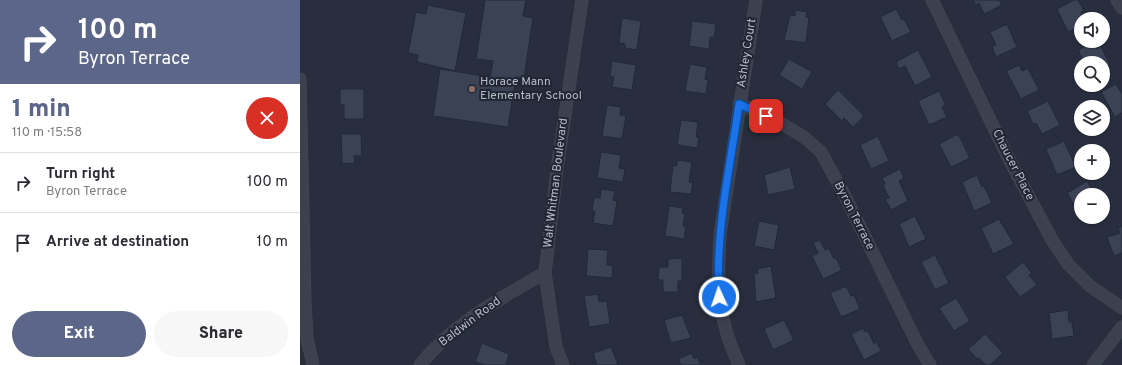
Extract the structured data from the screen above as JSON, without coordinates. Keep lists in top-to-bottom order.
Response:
{
  "streets": {
    "street": [
      "Ashley Court",
      "Chaucer Place",
      "Walt Whitman Boulevard",
      "Byron Terrace",
      "Baldwin Road"
    ]
  },
  "crossings": [
    ["Ashley Court", "Byron Terrace"],
    ["Walt Whitman Boulevard", "Baldwin Road"]
  ],
  "places": ["Horace Mann Elementary School"],
  "page": {
    "turn": ["100 m", "Byron Terrace"],
    "map_buttons": ["+", "−"],
    "heading": ["1 min", "110 m · 15:58"],
    "list": [
      {
        "name": "Turn right",
        "note": "Byron Terrace",
        "value": "100 m"
      },
      {
        "name": "Arrive at destination",
        "value": "10 m"
      }
    ],
    "buttons": ["Exit", "Share"]
  }
}
